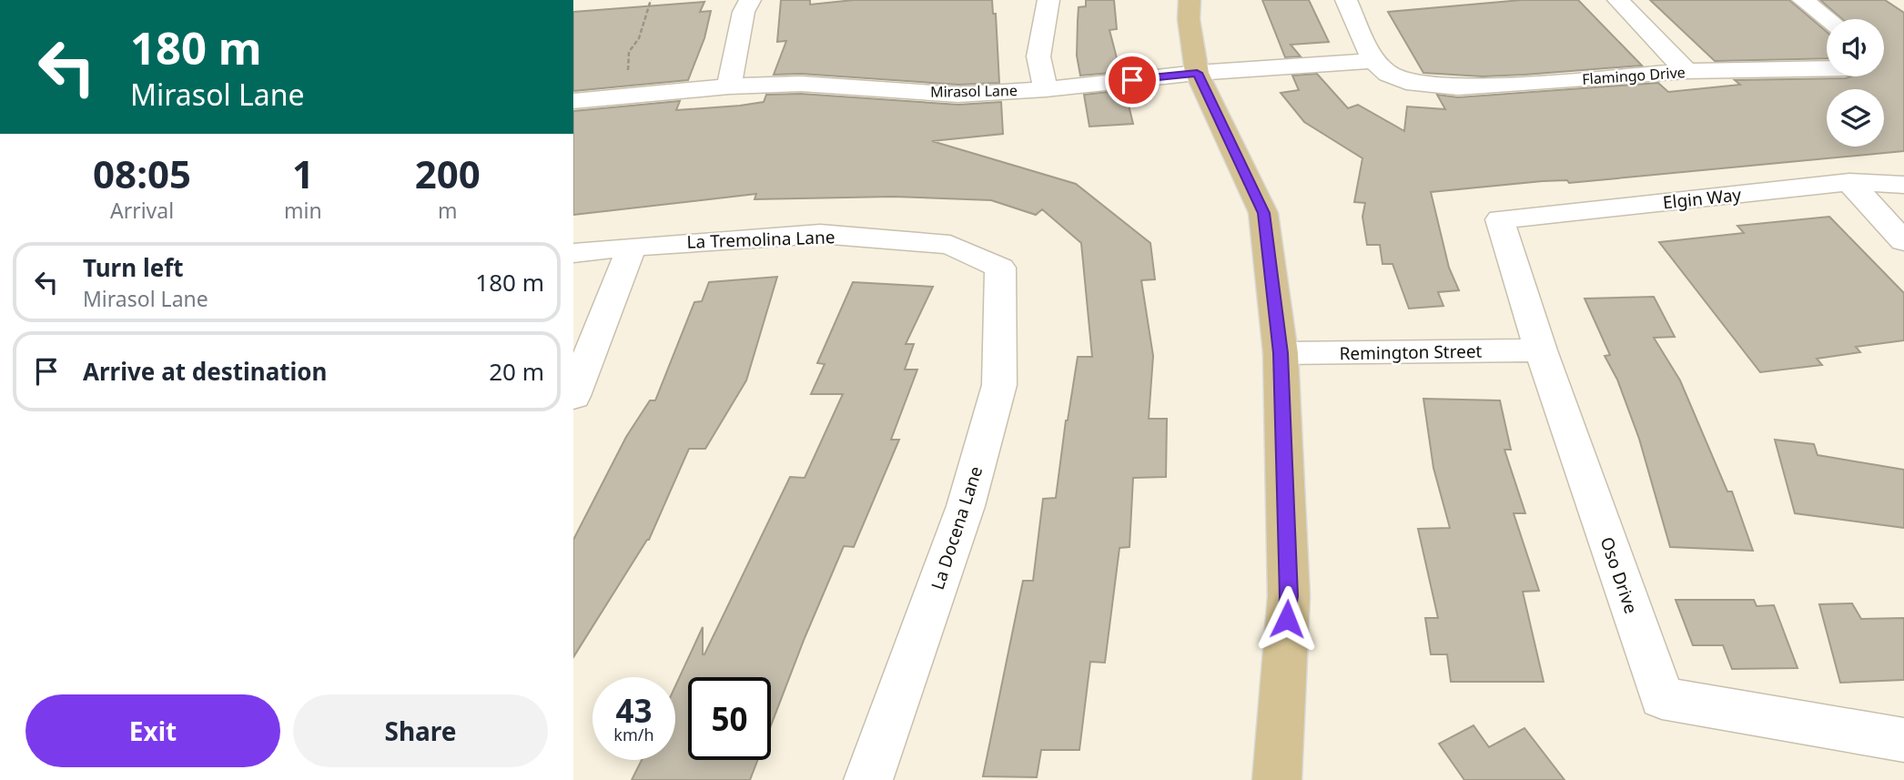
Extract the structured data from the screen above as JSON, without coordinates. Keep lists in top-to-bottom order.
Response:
{
  "streets": {
    "street": [
      "Flamingo Drive",
      "Mirasol Lane",
      "Elgin Way",
      "La Tremolina Lane",
      "Remington Street",
      "La Docena Lane",
      "Oso Drive"
    ]
  },
  "crossings": [
    ["Flamingo Drive", "Mirasol Lane"],
    ["Elgin Way", "Oso Drive"],
    ["La Tremolina Lane", "La Docena Lane"],
    ["Remington Street", "Oso Drive"]
  ],
  "page": {
    "turn": ["180 m", "Mirasol Lane"],
    "eta": [
      "08:05",
      "Arrival",
      "1",
      "min",
      "200",
      "m"
    ],
    "list": [
      {
        "name": "Turn left",
        "note": "Mirasol Lane",
        "value": "180 m"
      },
      {
        "name": "Arrive at destination",
        "value": "20 m"
      }
    ],
    "speed": "43 km/h",
    "limit": "50",
    "buttons": ["Exit", "Share"]
  }
}
